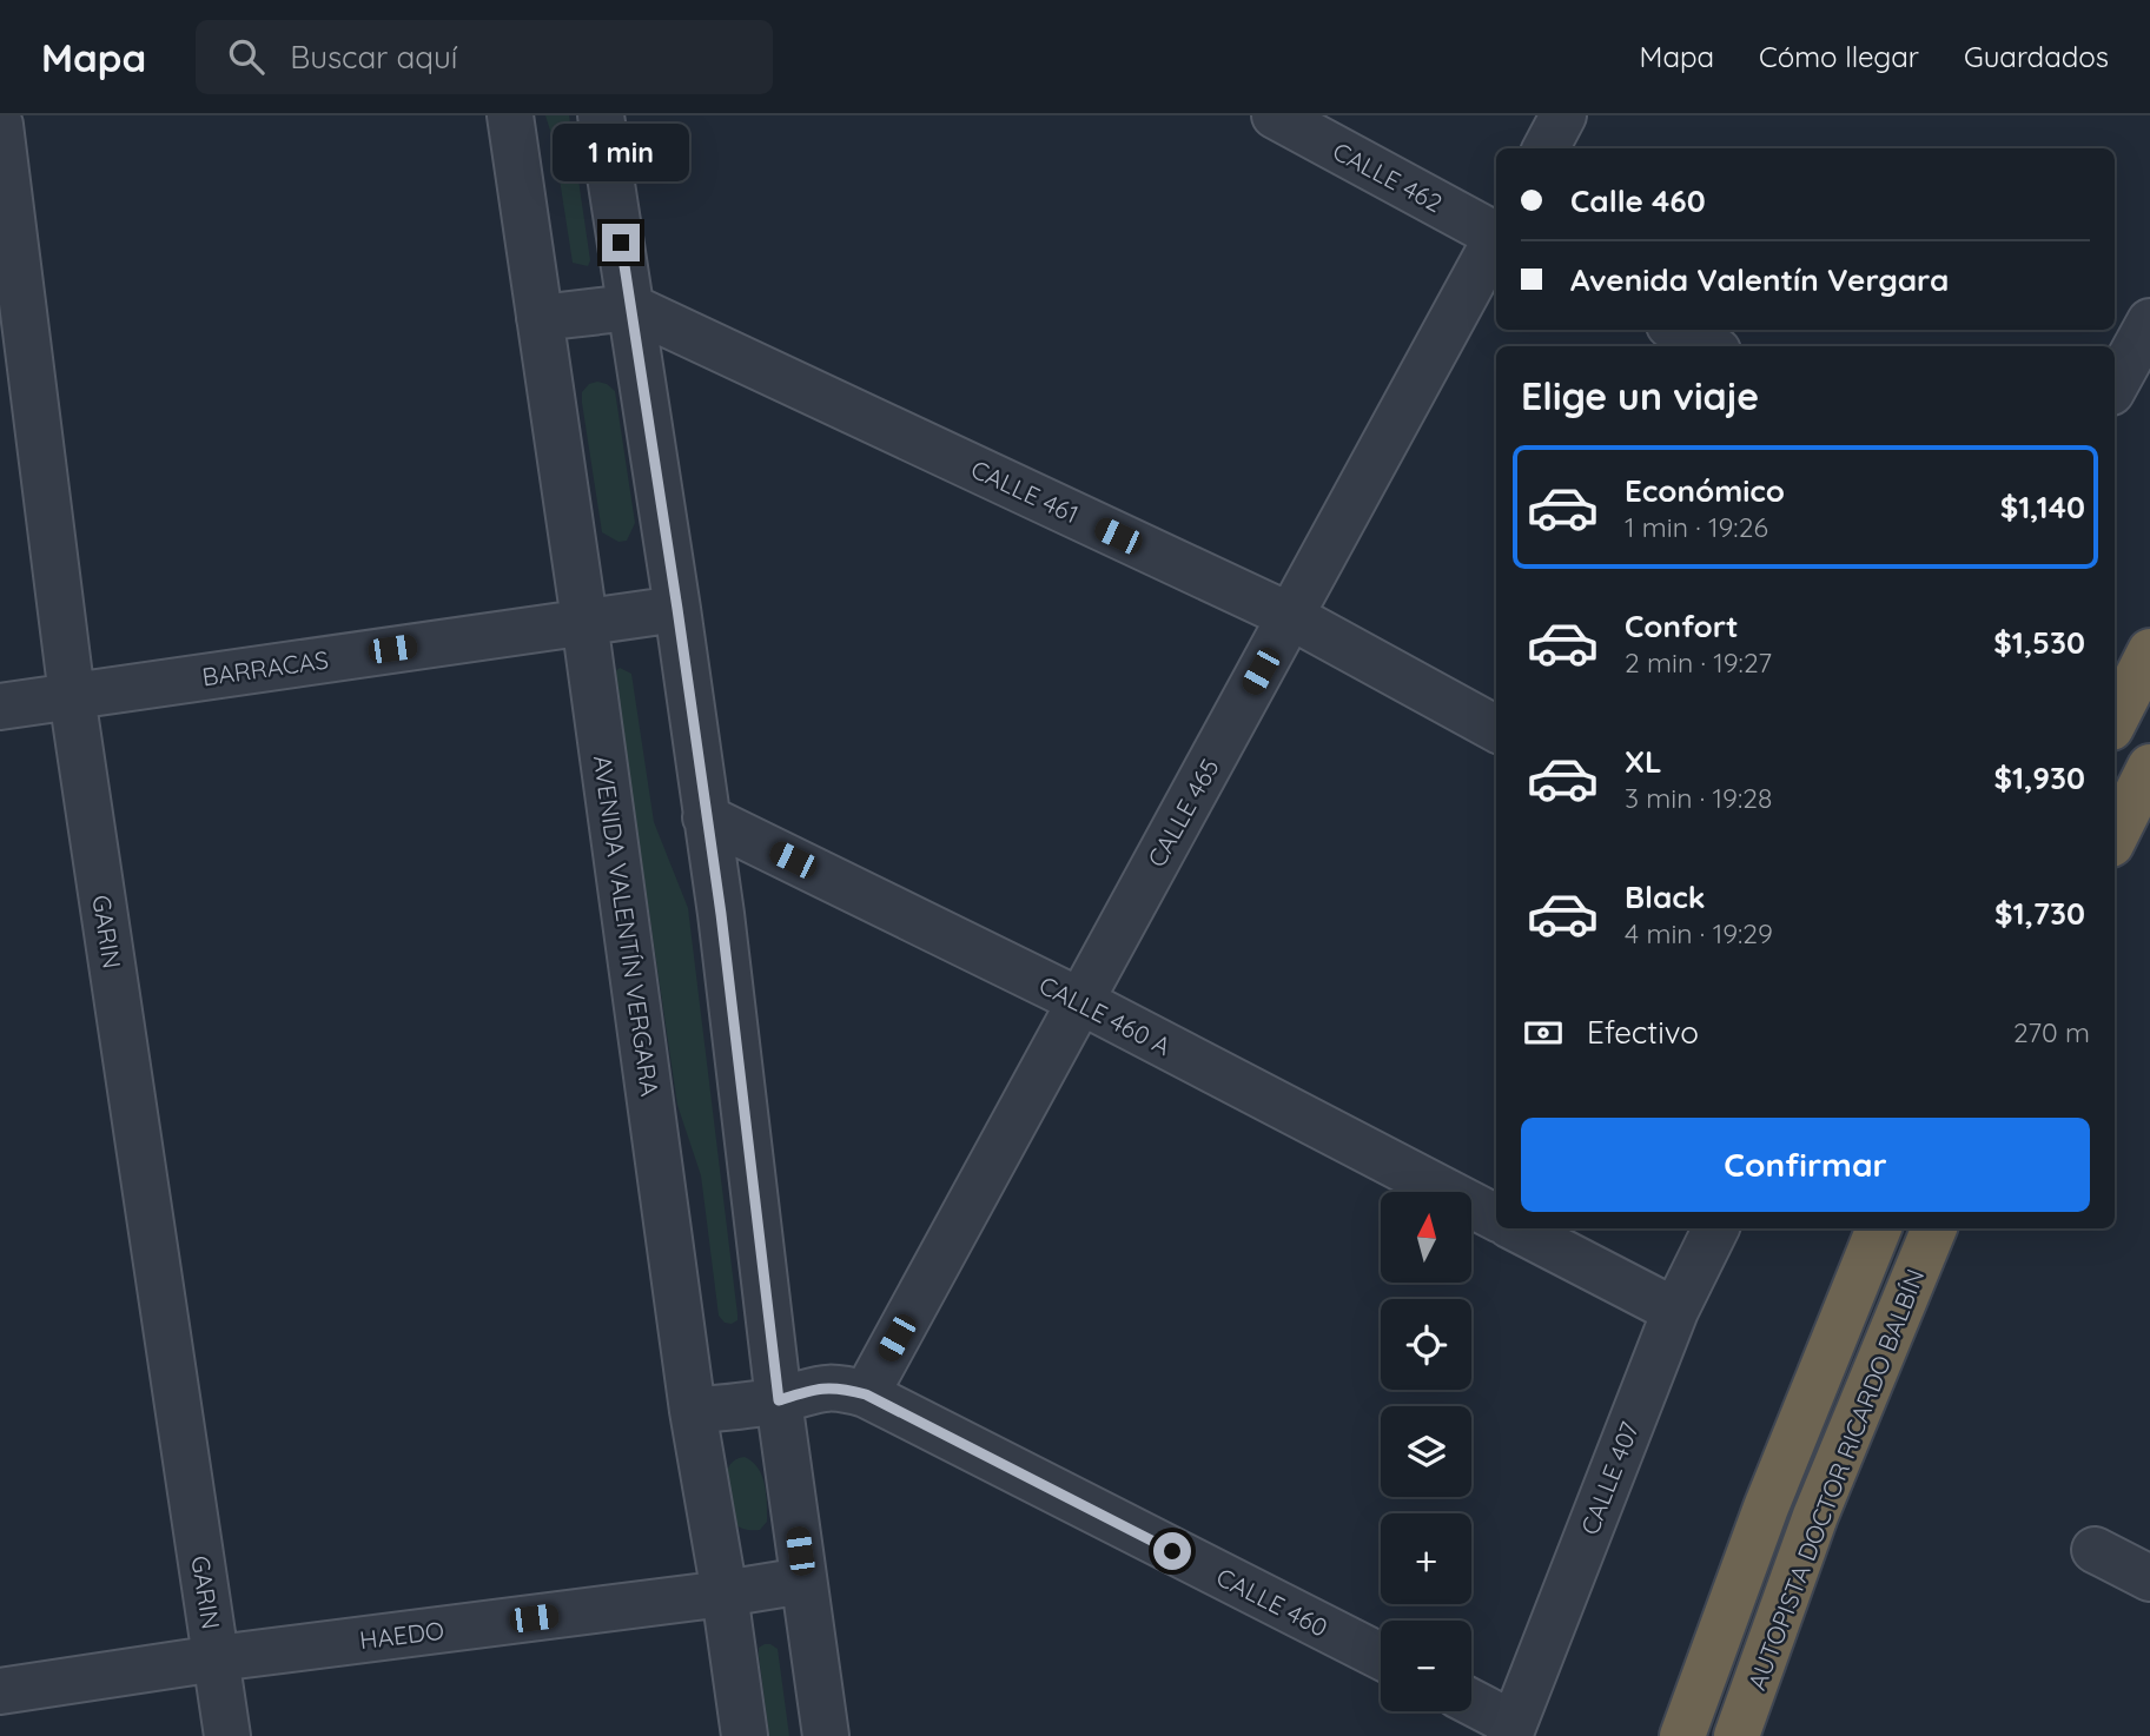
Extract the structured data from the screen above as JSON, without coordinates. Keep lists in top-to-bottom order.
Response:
{
  "streets": {
    "highway": ["AUTOPISTA DOCTOR RICARDO BALBÍN"],
    "street": [
      "CALLE 462",
      "CALLE 461",
      "BARRACAS",
      "CALLE 465",
      "AVENIDA VALENTÍN VERGARA",
      "GARIN",
      "CALLE 460 A",
      "CALLE 407",
      "CALLE 460",
      "HAEDO"
    ]
  },
  "crossings": [
    ["CALLE 461", "CALLE 465"],
    ["BARRACAS", "AVENIDA VALENTÍN VERGARA"],
    ["BARRACAS", "GARIN"],
    ["CALLE 465", "CALLE 460 A"],
    ["CALLE 465", "CALLE 460"],
    ["AVENIDA VALENTÍN VERGARA", "CALLE 460"],
    ["AVENIDA VALENTÍN VERGARA", "HAEDO"],
    ["GARIN", "HAEDO"]
  ],
  "north": "top",
  "page": {
    "header": "Mapa",
    "search": "Buscar aquí",
    "nav": ["Mapa", "Cómo llegar", "Guardados"],
    "bubble": "1 min",
    "banner": ["Calle 460", "Avenida Valentín Vergara"],
    "heading": "Elige un viaje",
    "list": [
      {
        "name": "Económico",
        "note": "1 min · 19:26",
        "value": "$1,140"
      },
      {
        "name": "Confort",
        "note": "2 min · 19:27",
        "value": "$1,530"
      },
      {
        "name": "XL",
        "note": "3 min · 19:28",
        "value": "$1,930"
      },
      {
        "name": "Black",
        "note": "4 min · 19:29",
        "value": "$1,730"
      }
    ],
    "pay": ["Efectivo", "270 m"],
    "buttons": "Confirmar",
    "map_buttons": ["+", "−"]
  }
}
